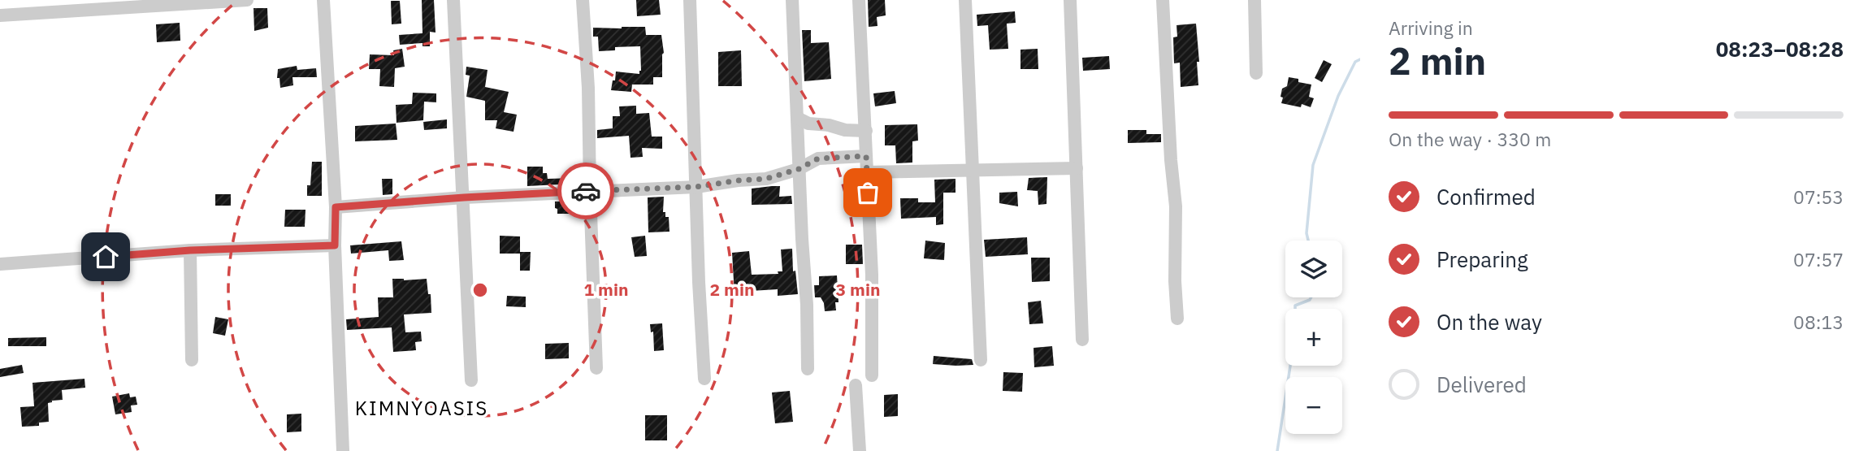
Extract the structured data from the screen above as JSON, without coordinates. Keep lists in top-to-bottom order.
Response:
{
  "districts": ["KIMNYOASIS"],
  "page": {
    "heading": ["2 min", "Arriving in", "08:23–08:28"],
    "bar": "On the way · 330 m",
    "list": [
      ["Confirmed", "07:53"],
      ["Preparing", "07:57"],
      ["On the way", "08:13"],
      "Delivered"
    ],
    "map_buttons": ["+", "−"]
  },
  "rings": ["1 min", "2 min", "3 min"]
}
